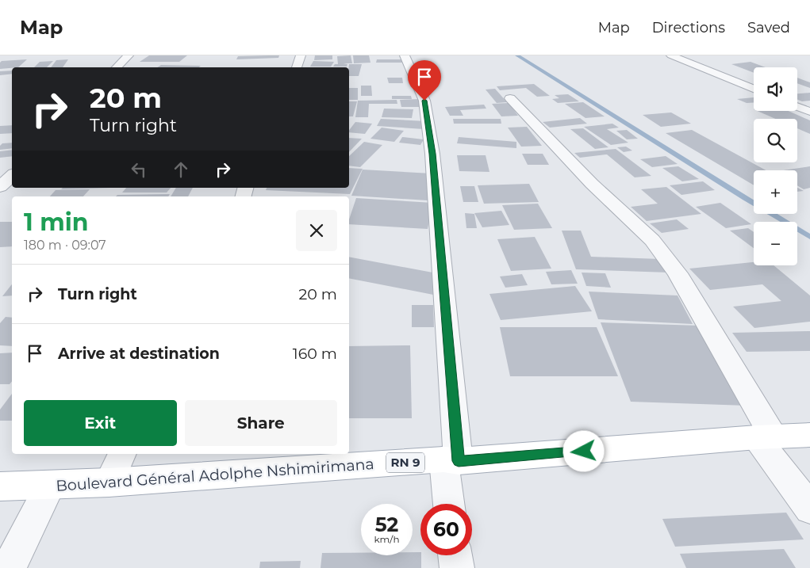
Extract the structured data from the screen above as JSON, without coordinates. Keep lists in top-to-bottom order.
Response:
{
  "streets": {
    "main road": ["RN 9", "Boulevard Général Adolphe Nshimirimana"]
  },
  "page": {
    "header": "Map",
    "nav": ["Map", "Directions", "Saved"],
    "map_buttons": ["+", "−"],
    "turn": ["20 m", "Turn right"],
    "heading": ["1 min", "180 m · 09:07"],
    "list": [
      {
        "name": "Turn right",
        "value": "20 m"
      },
      {
        "name": "Arrive at destination",
        "value": "160 m"
      }
    ],
    "buttons": ["Exit", "Share"],
    "speed": "52 km/h",
    "limit": "60"
  }
}
